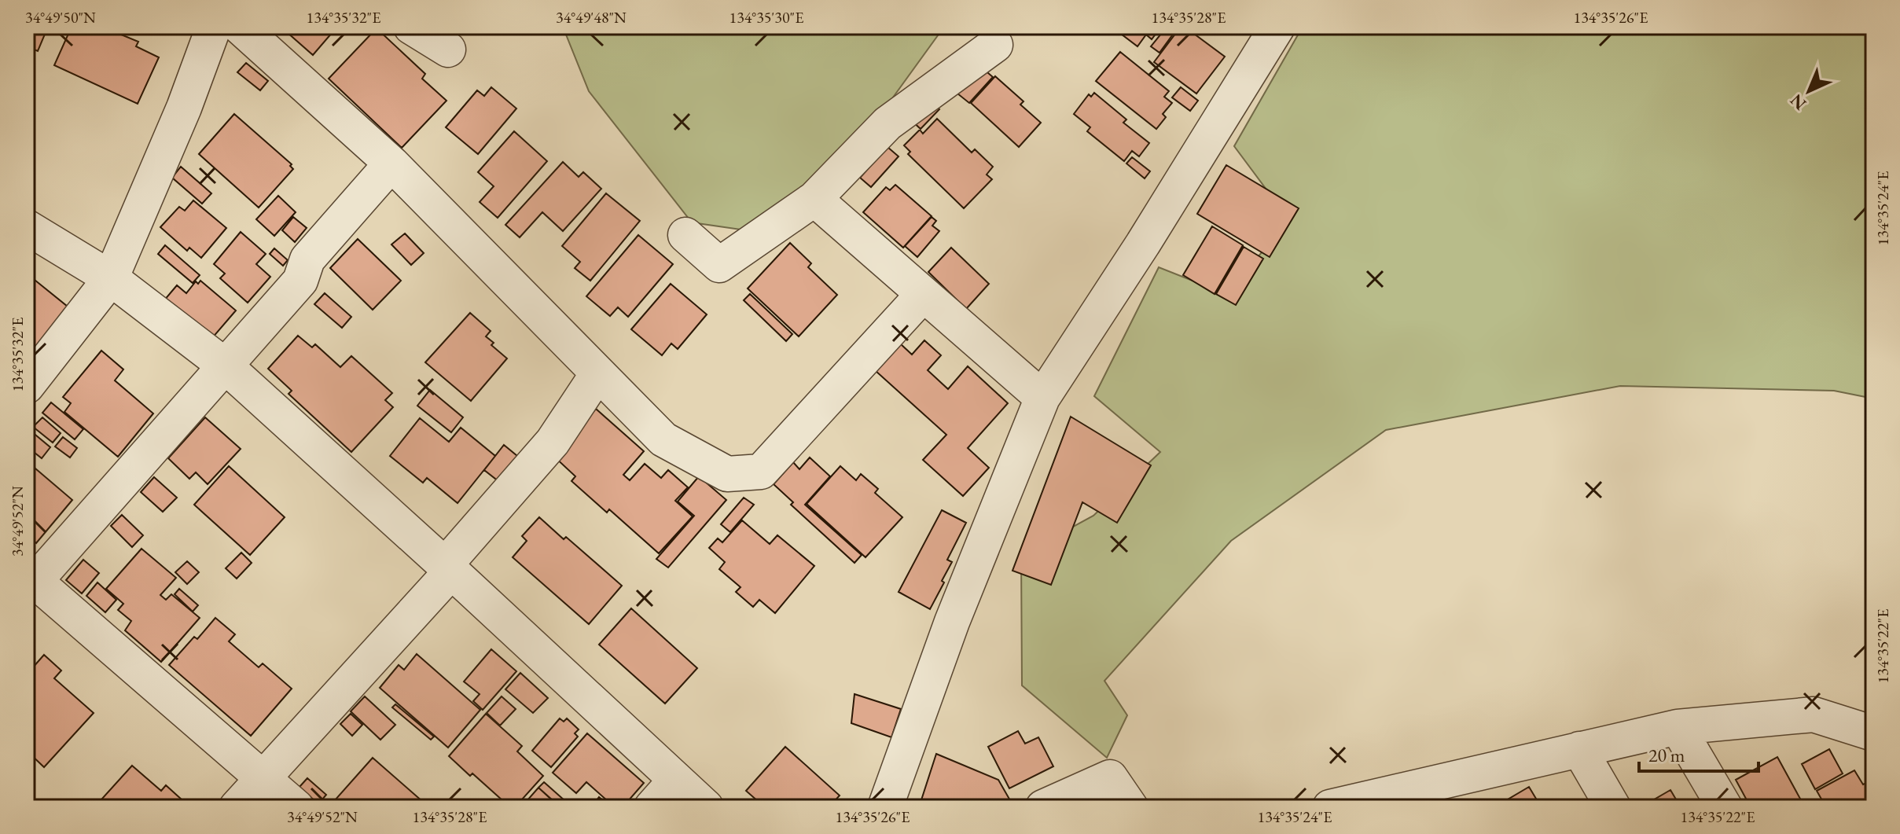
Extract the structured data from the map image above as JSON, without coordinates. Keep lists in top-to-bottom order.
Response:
{
  "scale_bar": "20 m",
  "north": "bottom left",
  "coordinates": [
    "34°49'50\"N",
    "134°35'32\"E",
    "34°49'48\"N",
    "134°35'30\"E",
    "134°35'28\"E",
    "134°35'26\"E",
    "134°35'24\"E",
    "34°49'52\"N",
    "134°35'22\"E"
  ]
}
